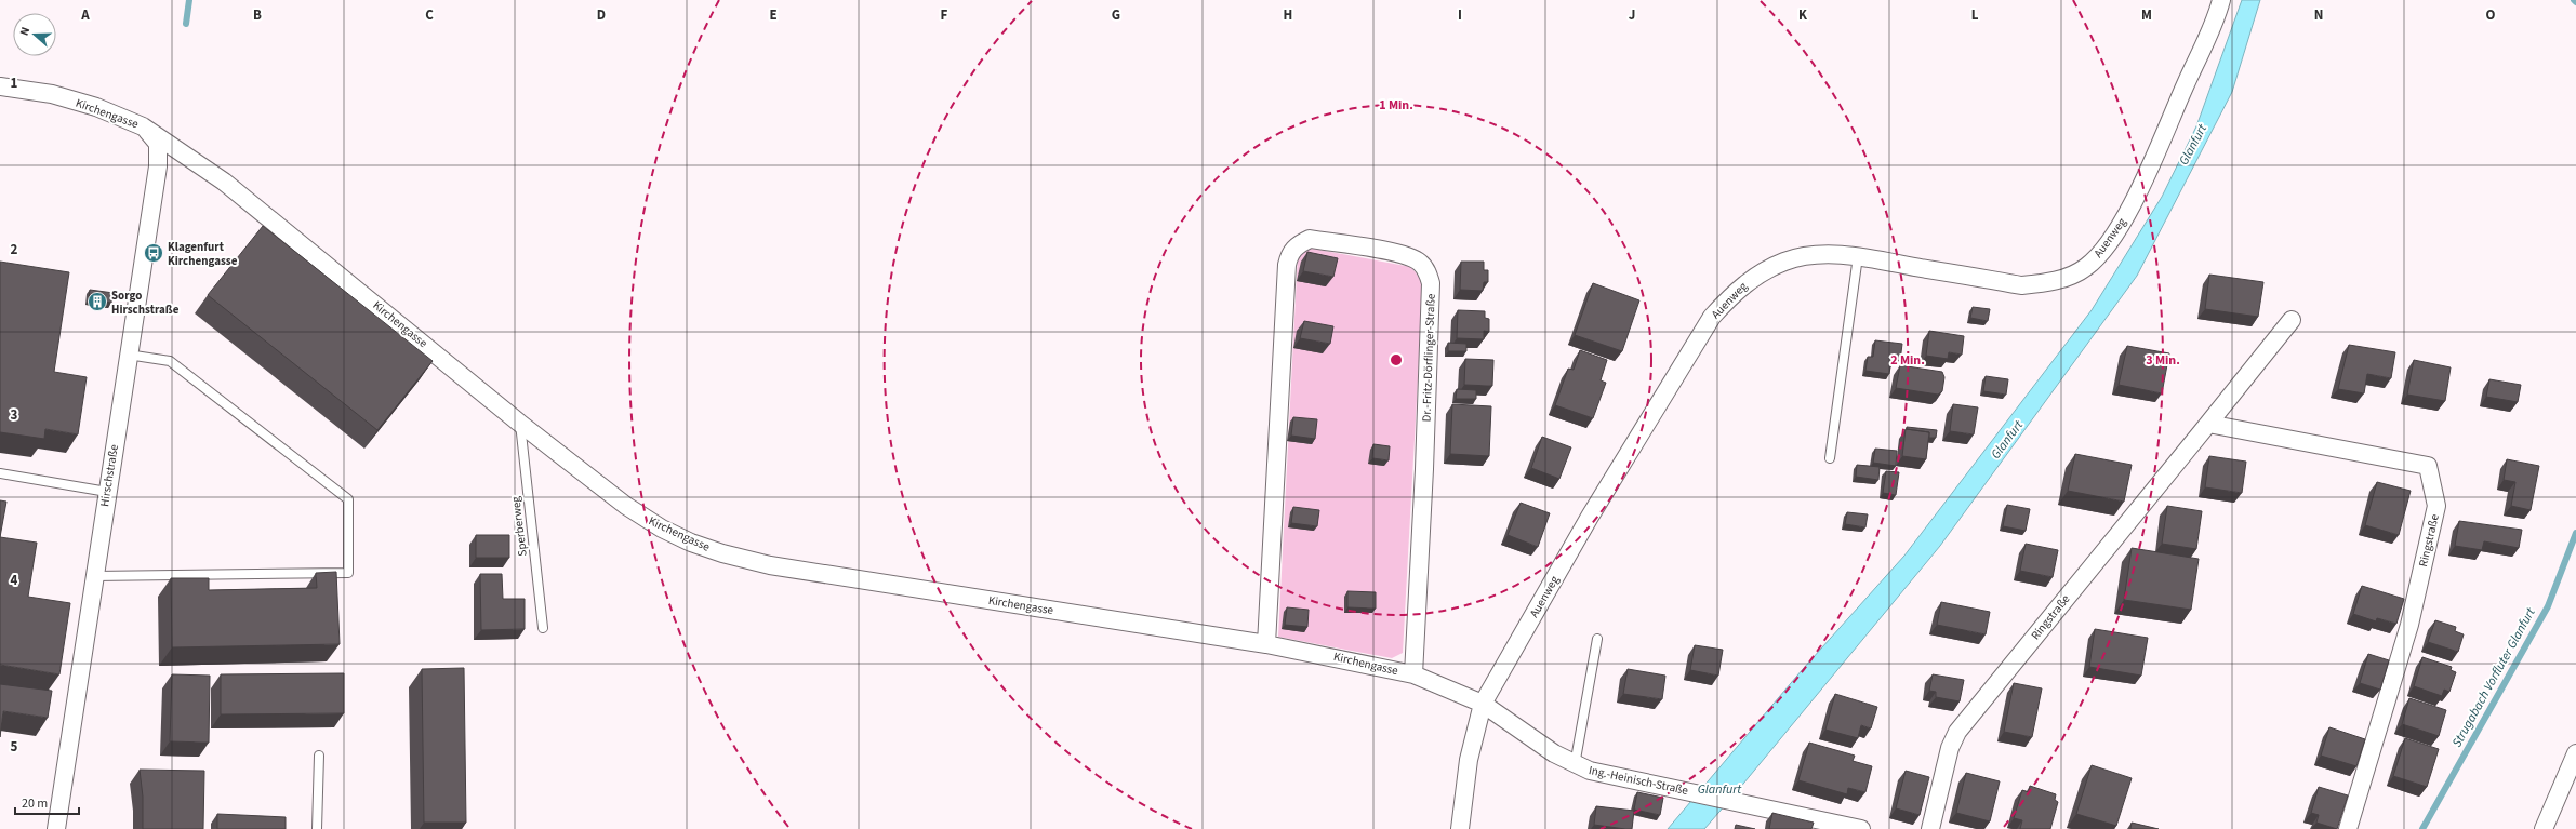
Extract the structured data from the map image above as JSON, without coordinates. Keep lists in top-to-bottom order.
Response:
{
  "streets": {
    "street": [
      "Kirchengasse",
      "Auenweg",
      "Dr.-Fritz-Dörflinger-Straße",
      "Hirschstraße",
      "Ringstraße",
      "Ing.-Heinisch-Straße"
    ],
    "lane": ["Sperberweg"]
  },
  "crossings": [
    ["Kirchengasse", "Auenweg"],
    ["Kirchengasse", "Dr.-Fritz-Dörflinger-Straße"],
    ["Kirchengasse", "Hirschstraße"],
    ["Kirchengasse", "Sperberweg"],
    ["Kirchengasse", "Ing.-Heinisch-Straße"],
    ["Auenweg", "Ing.-Heinisch-Straße"]
  ],
  "water": ["Glanfurt", "Strugabach Vorfluter Glanfurt"],
  "places": {
    "bus stop": ["Klagenfurt Kirchengasse"],
    "building": ["Sorgo Hirschstraße"]
  },
  "scale_bar": "20 m",
  "north": "left",
  "grid": {
    "columns": [
      "A",
      "B",
      "C",
      "D",
      "E",
      "F",
      "G",
      "H",
      "I",
      "J",
      "K",
      "L",
      "M",
      "N",
      "O"
    ],
    "rows": [
      "1",
      "2",
      "3",
      "4",
      "5"
    ]
  },
  "rings": ["1 Min.", "2 Min.", "3 Min."]
}
